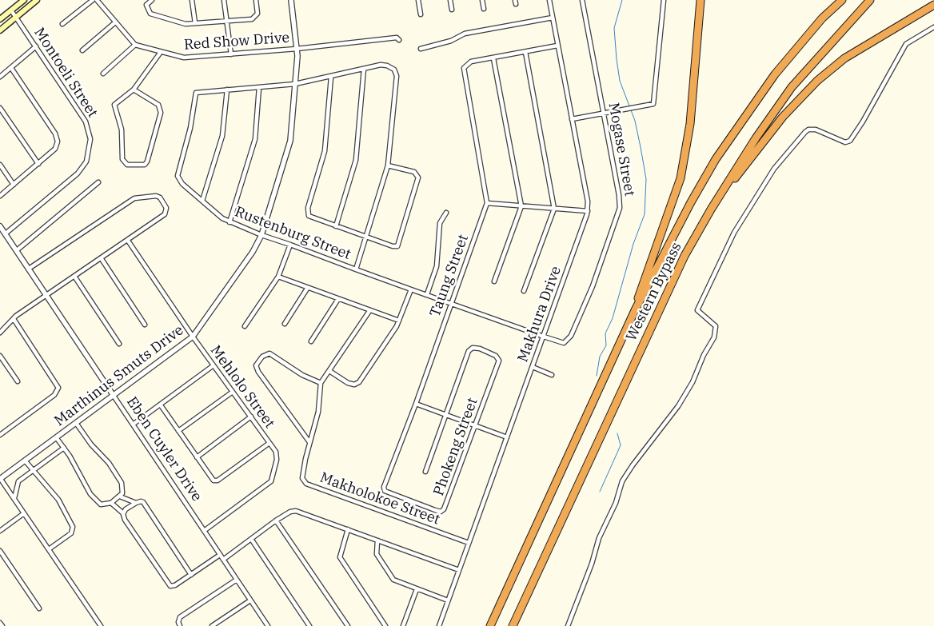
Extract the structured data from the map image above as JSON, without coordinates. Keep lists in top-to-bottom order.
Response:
{
  "streets": {
    "highway": ["Western Bypass"],
    "street": [
      "Red Show Drive",
      "Montoeli Street",
      "Mogase Street",
      "Rustenburg Street",
      "Taung Street",
      "Makhura Drive",
      "Marthinus Smuts Drive",
      "Mehlolo Street",
      "Phokeng Street",
      "Eben Cuyler Drive",
      "Makholokoe Street"
    ]
  },
  "crossings": [
    ["Red Show Drive", "Marthinus Smuts Drive"],
    ["Montoeli Street", "Eben Cuyler Drive"],
    ["Mogase Street", "Rustenburg Street"],
    ["Mogase Street", "Makhura Drive"],
    ["Rustenburg Street", "Taung Street"],
    ["Rustenburg Street", "Makhura Drive"],
    ["Rustenburg Street", "Marthinus Smuts Drive"],
    ["Taung Street", "Phokeng Street"],
    ["Makhura Drive", "Makholokoe Street"],
    ["Marthinus Smuts Drive", "Mehlolo Street"],
    ["Marthinus Smuts Drive", "Eben Cuyler Drive"],
    ["Mehlolo Street", "Eben Cuyler Drive"]
  ]
}
